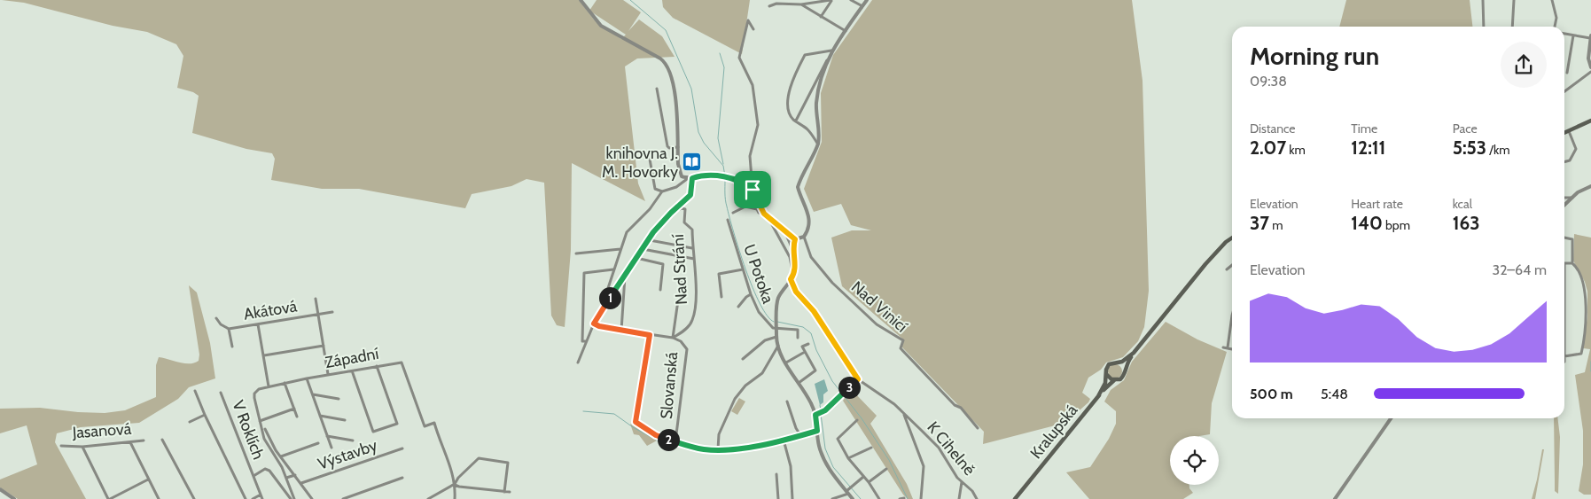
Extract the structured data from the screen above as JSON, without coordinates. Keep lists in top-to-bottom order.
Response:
{
  "streets": {
    "main road": ["Kralupská"],
    "street": [
      "Nad Strání",
      "U Potoka",
      "Nad Vinicí",
      "Akátová",
      "Západní",
      "Slovanská",
      "V Roklích",
      "Jasanová",
      "K Cihelně",
      "Výstavby"
    ]
  },
  "crossings": [
    ["Nad Strání", "Slovanská"]
  ],
  "places": {
    "library": ["knihovna J. M. Hovorky"]
  },
  "page": {
    "heading": ["Morning run", "09:38"],
    "stats": [
      ["Distance", "2.07 km"],
      ["Time", "12:11"],
      ["Pace", "5:53 /km"],
      ["Elevation", "37 m"],
      ["Heart rate", "140 bpm"],
      ["kcal", "163"]
    ],
    "chart": ["Elevation", "32–64 m"],
    "pins": ["1", "3", "2"],
    "list": [
      {
        "name": "500 m",
        "note": "5:48"
      }
    ]
  }
}
